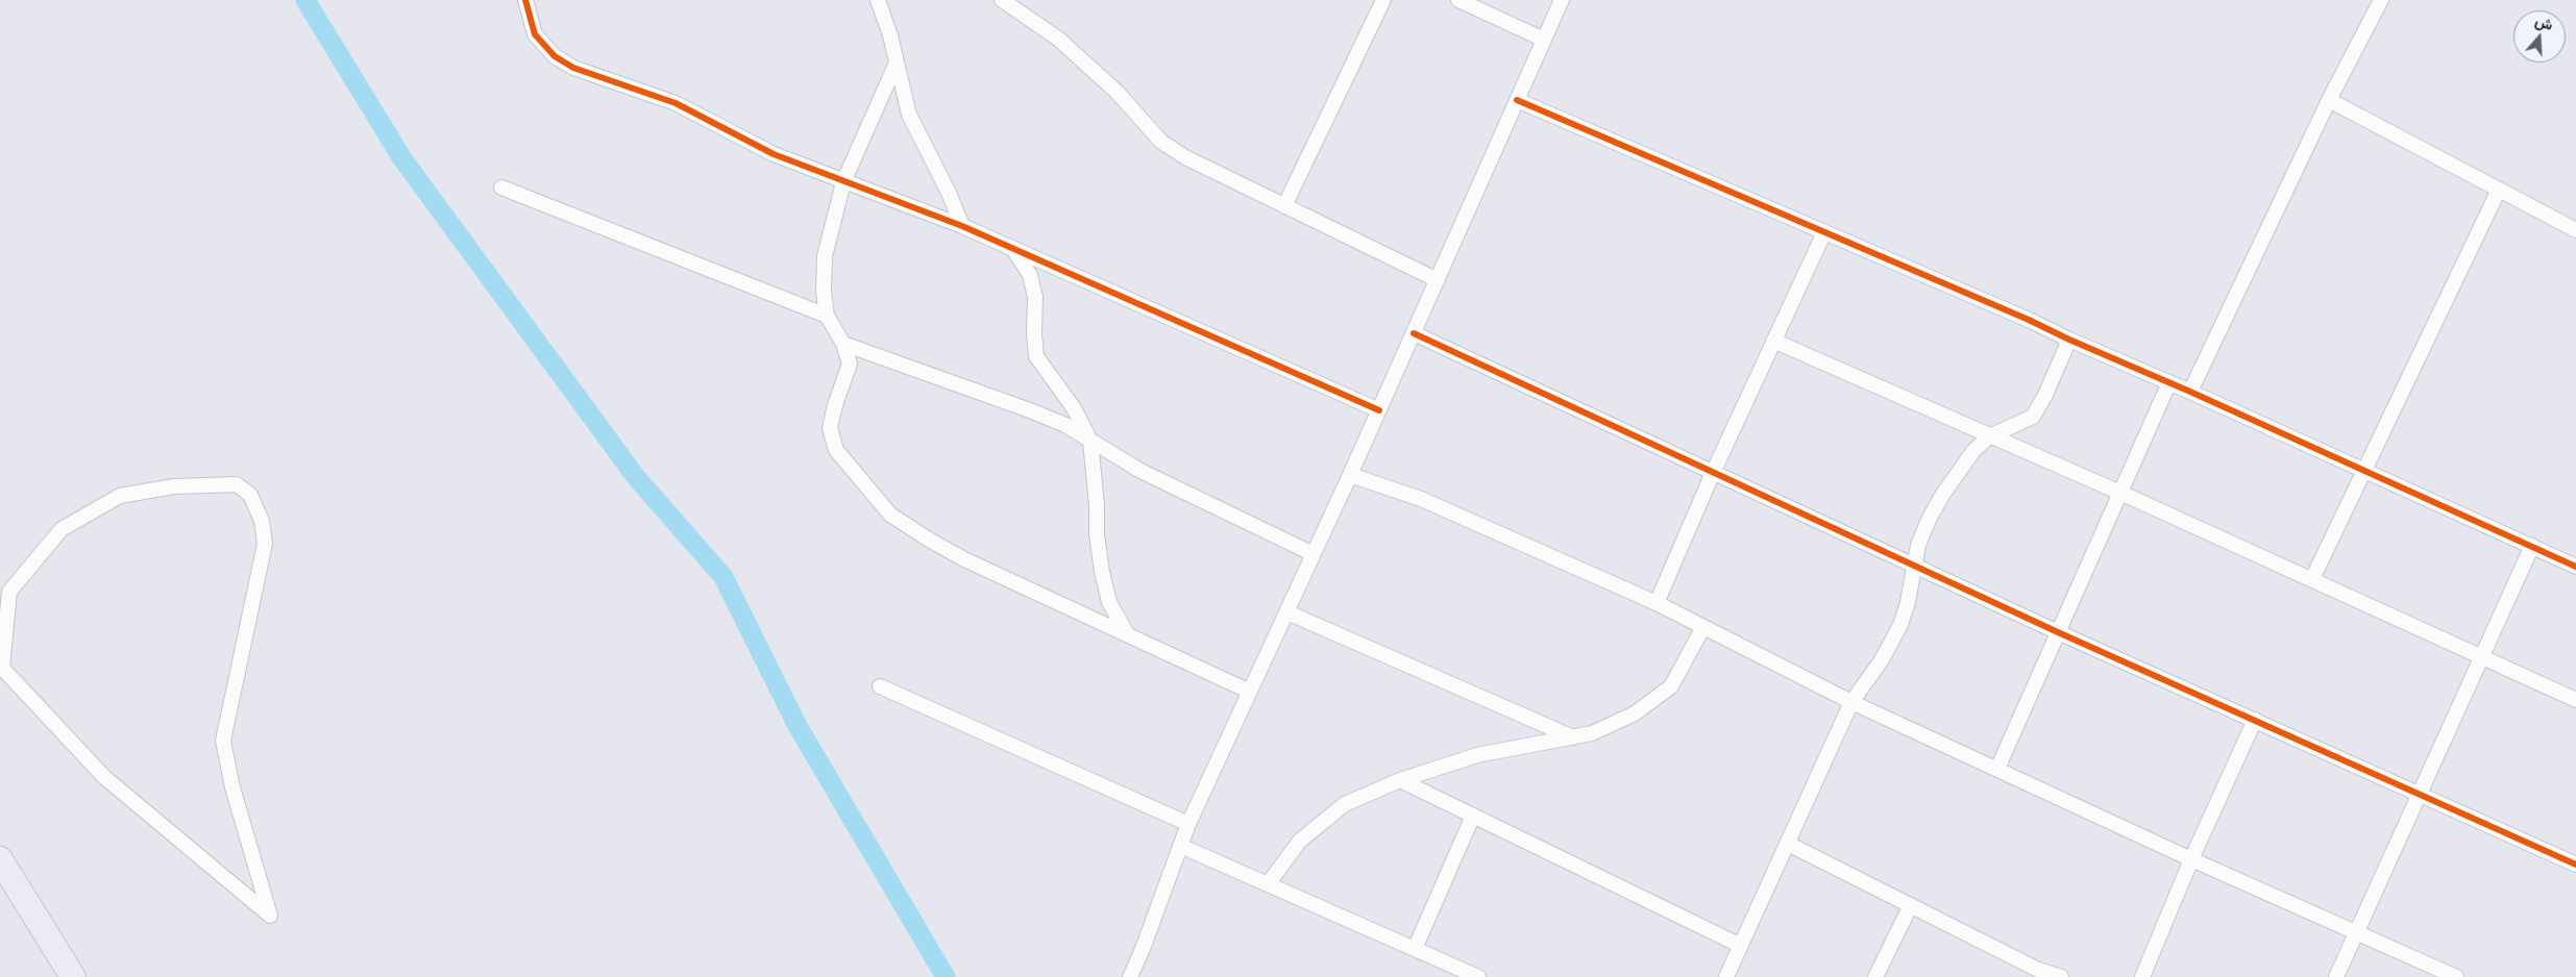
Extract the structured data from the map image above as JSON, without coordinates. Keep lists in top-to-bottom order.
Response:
{
  "north": "top"
}
